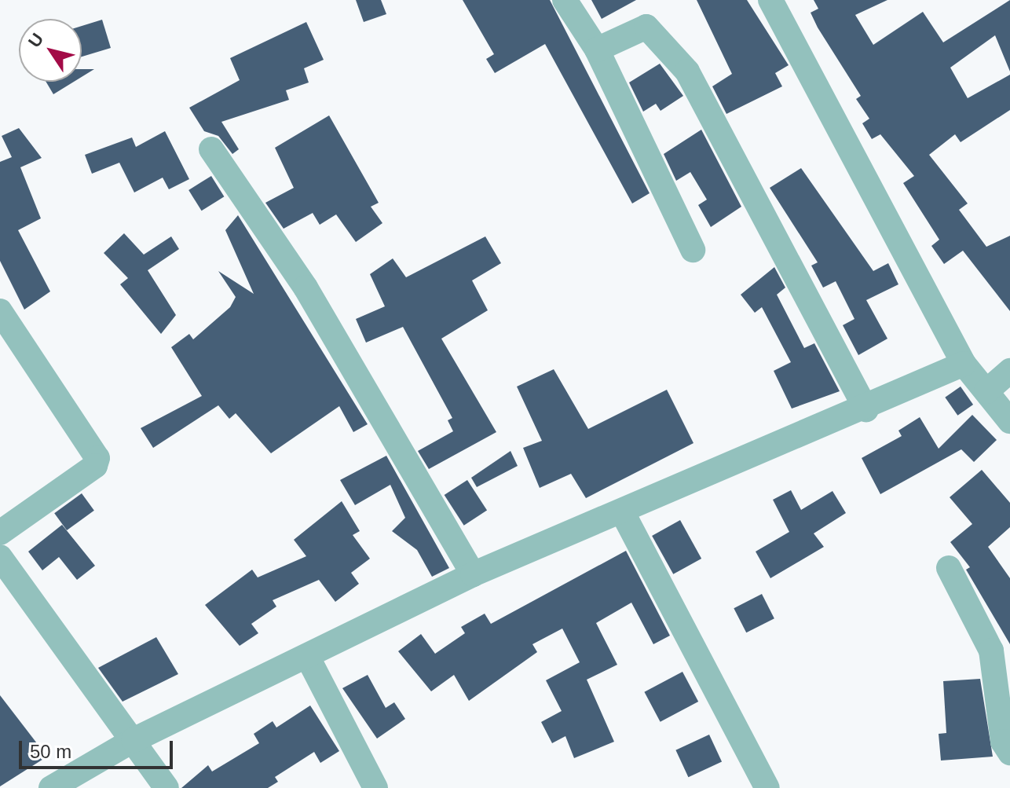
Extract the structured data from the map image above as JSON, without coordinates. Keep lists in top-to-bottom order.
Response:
{
  "scale_bar": "50 m",
  "north": "top left"
}
